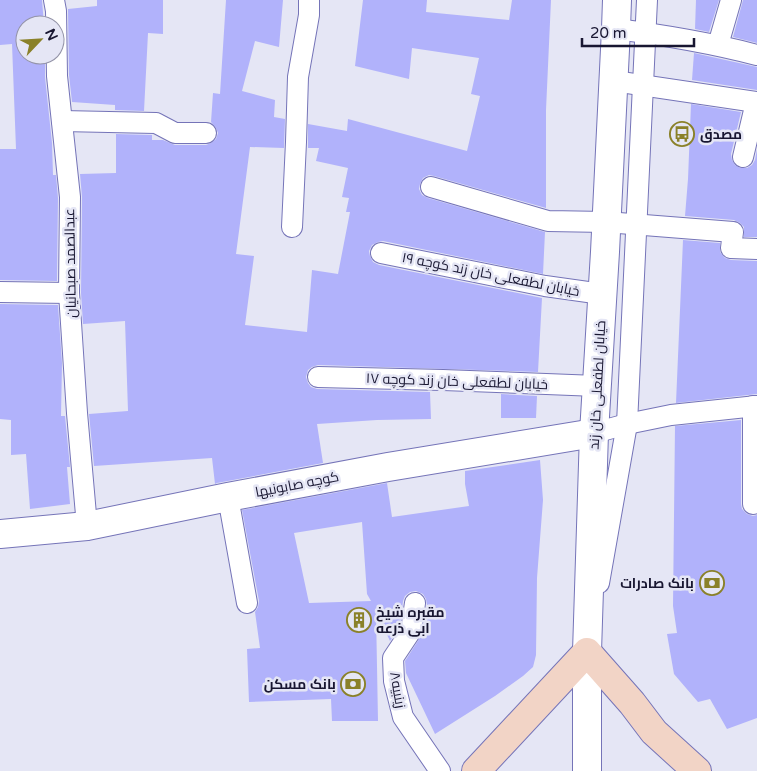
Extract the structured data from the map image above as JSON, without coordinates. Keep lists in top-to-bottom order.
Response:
{
  "streets": {
    "street": ["خیابان لطفعلی خان زند", "کوچه صابونیها"],
    "lane": [
      "عبدالصمد صبحانیان",
      "خیابان لطفعلی خان زند کوچه ۱۹",
      "خیابان لطفعلی خان زند کوچه ۱۷",
      "زینبیه۸"
    ]
  },
  "crossings": [
    ["عبدالصمد صبحانیان", "کوچه صابونیها"],
    ["خیابان لطفعلی خان زند کوچه ۱۹", "خیابان لطفعلی خان زند"],
    ["خیابان لطفعلی خان زند کوچه ۱۷", "خیابان لطفعلی خان زند"],
    ["خیابان لطفعلی خان زند", "کوچه صابونیها"]
  ],
  "places": {
    "bus stop": ["مصدق"],
    "bank": ["بانک صادرات", "بانک مسکن"],
    "building": ["مقبره شیخ ابی ذرعه"]
  },
  "scale_bar": "20 m",
  "north": "top right"
}
